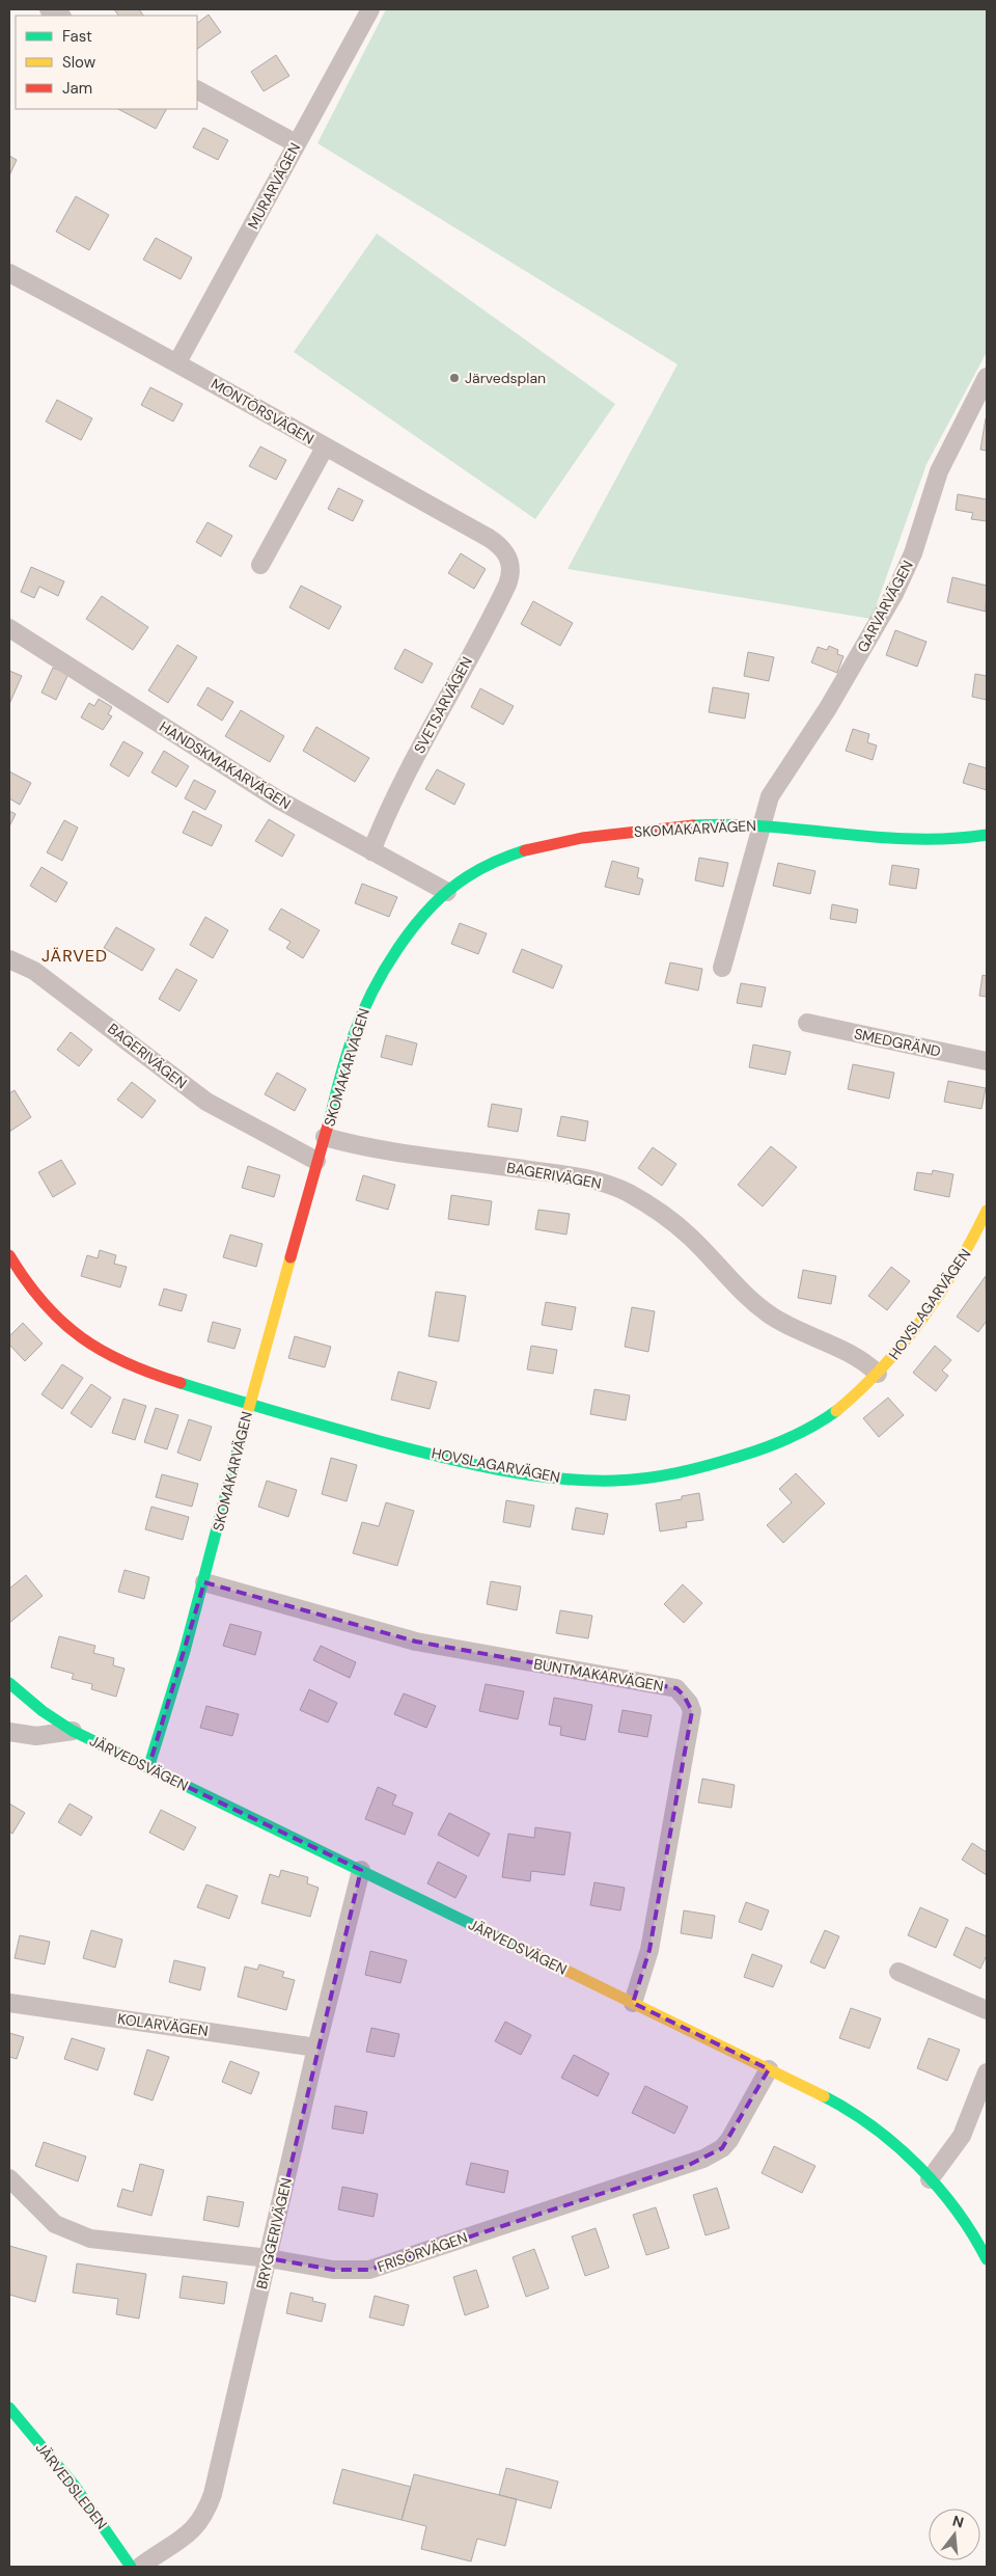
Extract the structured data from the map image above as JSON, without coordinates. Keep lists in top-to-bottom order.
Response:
{
  "streets": {
    "street": [
      "MURARVÄGEN",
      "MONTÖRSVÄGEN",
      "GARVARVÄGEN",
      "SVETSARVÄGEN",
      "HANDSKMAKARVÄGEN",
      "SKOMAKARVÄGEN",
      "SMEDGRÄND",
      "BAGERIVÄGEN",
      "HOVSLAGARVÄGEN",
      "BUNTMAKARVÄGEN",
      "JÄRVEDSVÄGEN",
      "KOLARVÄGEN",
      "BRYGGERIVÄGEN",
      "FRISÖRVÄGEN",
      "JÄRVEDSLEDEN"
    ]
  },
  "crossings": [
    ["MURARVÄGEN", "MONTÖRSVÄGEN"],
    ["MONTÖRSVÄGEN", "SVETSARVÄGEN"],
    ["GARVARVÄGEN", "SKOMAKARVÄGEN"],
    ["SVETSARVÄGEN", "HANDSKMAKARVÄGEN"],
    ["HANDSKMAKARVÄGEN", "SKOMAKARVÄGEN"],
    ["SKOMAKARVÄGEN", "BAGERIVÄGEN"],
    ["SKOMAKARVÄGEN", "HOVSLAGARVÄGEN"],
    ["SKOMAKARVÄGEN", "BUNTMAKARVÄGEN"],
    ["SKOMAKARVÄGEN", "JÄRVEDSVÄGEN"],
    ["BAGERIVÄGEN", "HOVSLAGARVÄGEN"],
    ["BUNTMAKARVÄGEN", "JÄRVEDSVÄGEN"],
    ["JÄRVEDSVÄGEN", "BRYGGERIVÄGEN"],
    ["JÄRVEDSVÄGEN", "FRISÖRVÄGEN"],
    ["KOLARVÄGEN", "BRYGGERIVÄGEN"],
    ["BRYGGERIVÄGEN", "FRISÖRVÄGEN"]
  ],
  "districts": ["JÄRVED"],
  "places": ["Järvedsplan"],
  "legend": ["Fast", "Slow", "Jam"],
  "north": "top"
}
